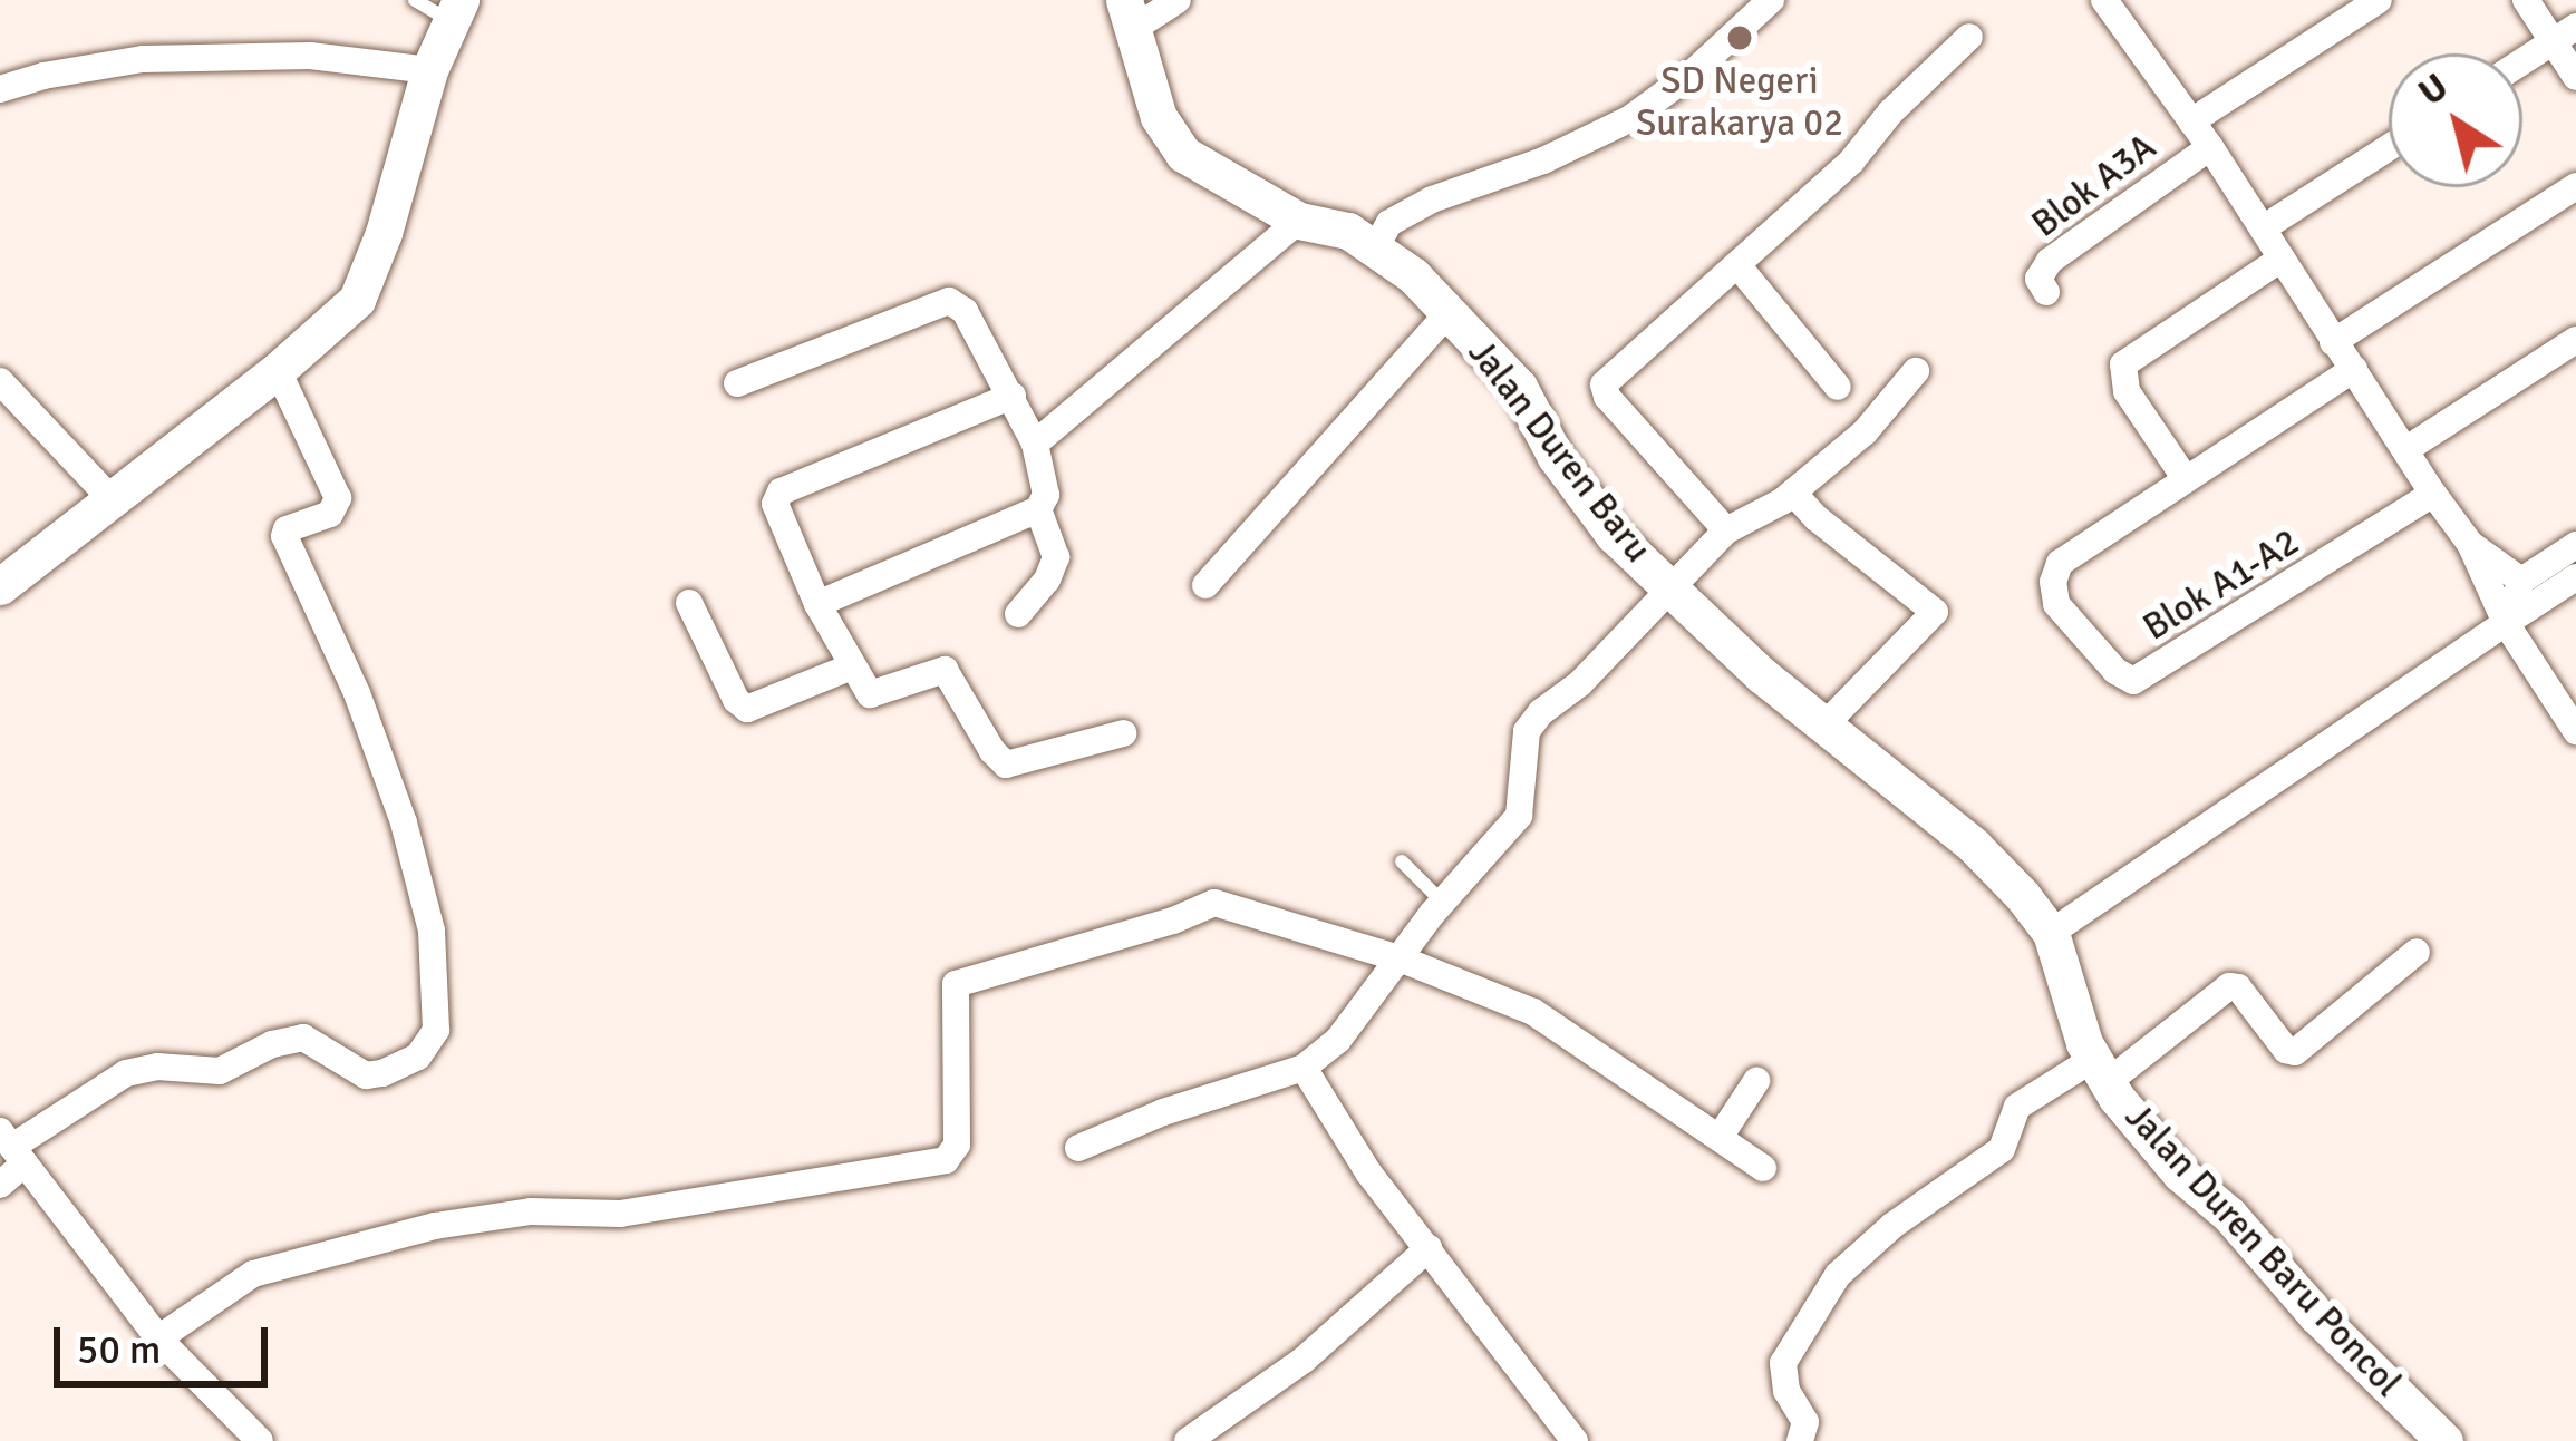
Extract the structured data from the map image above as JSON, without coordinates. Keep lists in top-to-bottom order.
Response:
{
  "streets": {
    "street": [
      "Blok A3A",
      "Jalan Duren Baru",
      "Blok A1-A2",
      "Jalan Duren Baru Poncol"
    ]
  },
  "crossings": [
    ["Jalan Duren Baru", "Jalan Duren Baru Poncol"]
  ],
  "places": ["SD Negeri Surakarya 02"],
  "scale_bar": "50 m",
  "north": "top left"
}
